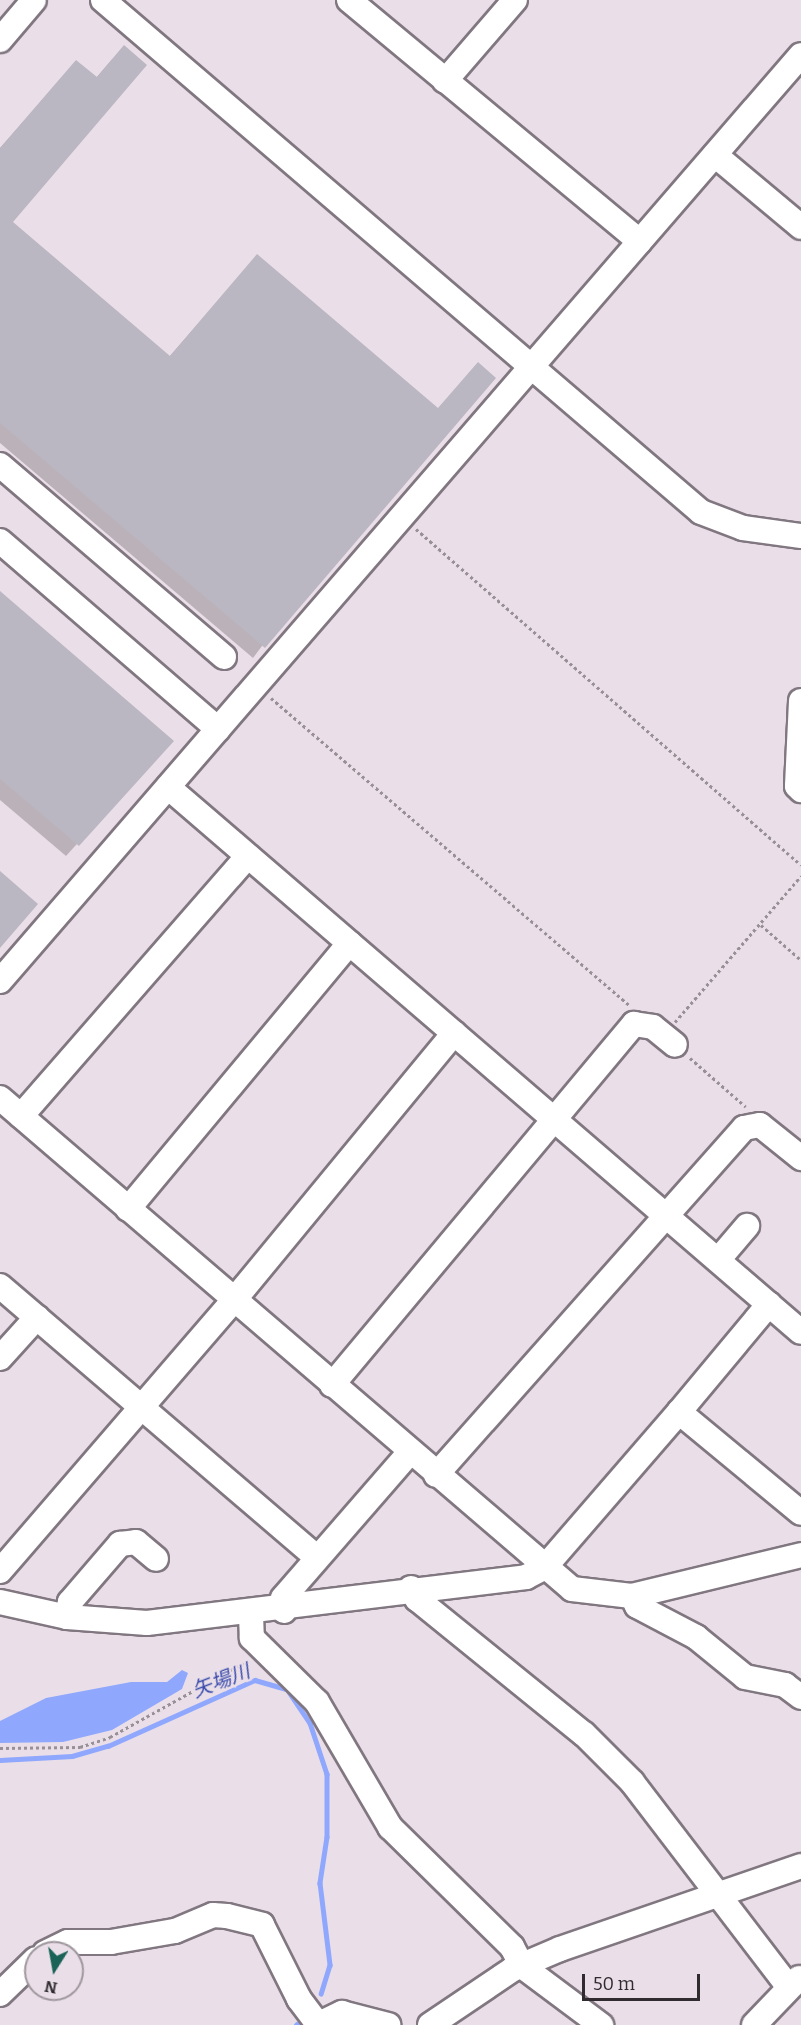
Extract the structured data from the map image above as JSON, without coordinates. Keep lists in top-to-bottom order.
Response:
{
  "water": ["矢場川"],
  "scale_bar": "50 m",
  "north": "bottom"
}
